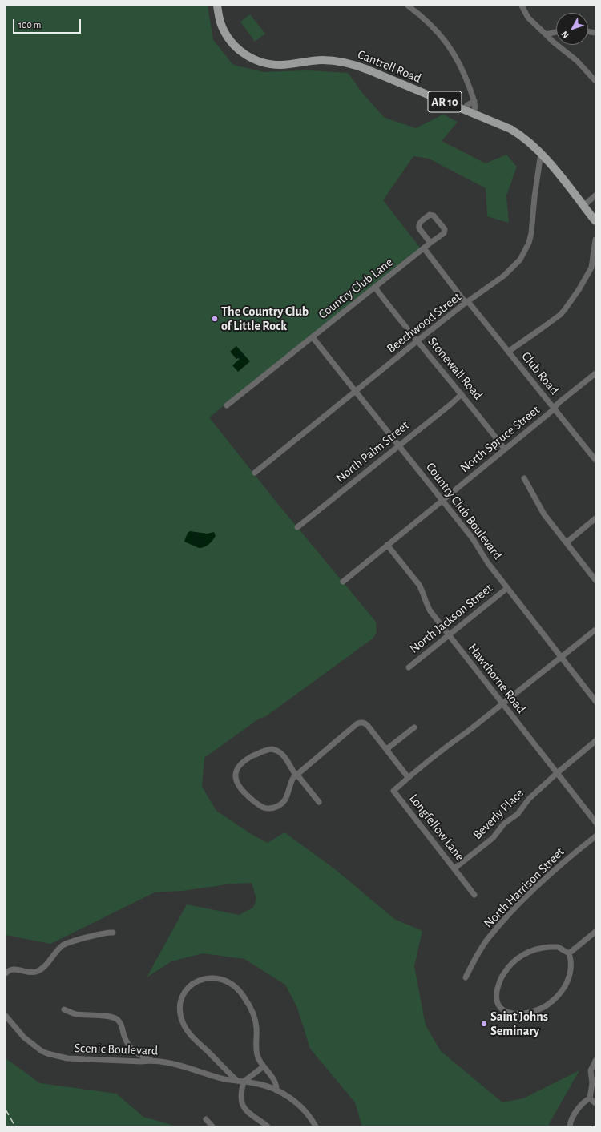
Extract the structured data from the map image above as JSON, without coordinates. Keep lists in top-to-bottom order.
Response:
{
  "streets": {
    "main road": ["Cantrell Road", "AR 10"],
    "street": [
      "Country Club Lane",
      "Beechwood Street",
      "Stonewall Road",
      "Club Road",
      "North Spruce Street",
      "North Palm Street",
      "Country Club Boulevard",
      "North Jackson Street",
      "Hawthorne Road",
      "Beverly Place",
      "Longfellow Lane",
      "North Harrison Street",
      "Scenic Boulevard"
    ]
  },
  "crossings": [
    ["Cantrell Road", "Beechwood Street"],
    ["Country Club Lane", "Stonewall Road"],
    ["Country Club Lane", "Country Club Boulevard"],
    ["Beechwood Street", "Stonewall Road"],
    ["Beechwood Street", "Club Road"],
    ["Beechwood Street", "Country Club Boulevard"],
    ["Stonewall Road", "North Spruce Street"],
    ["Stonewall Road", "North Palm Street"],
    ["Club Road", "North Spruce Street"],
    ["North Spruce Street", "Country Club Boulevard"],
    ["North Spruce Street", "Hawthorne Road"],
    ["North Palm Street", "Country Club Boulevard"],
    ["Country Club Boulevard", "North Jackson Street"],
    ["North Jackson Street", "Hawthorne Road"],
    ["Hawthorne Road", "Beverly Place"],
    ["Beverly Place", "Longfellow Lane"]
  ],
  "places": ["The Country Club of Little Rock", "Saint Johns Seminary"],
  "scale_bar": "100 m",
  "north": "bottom left"
}
